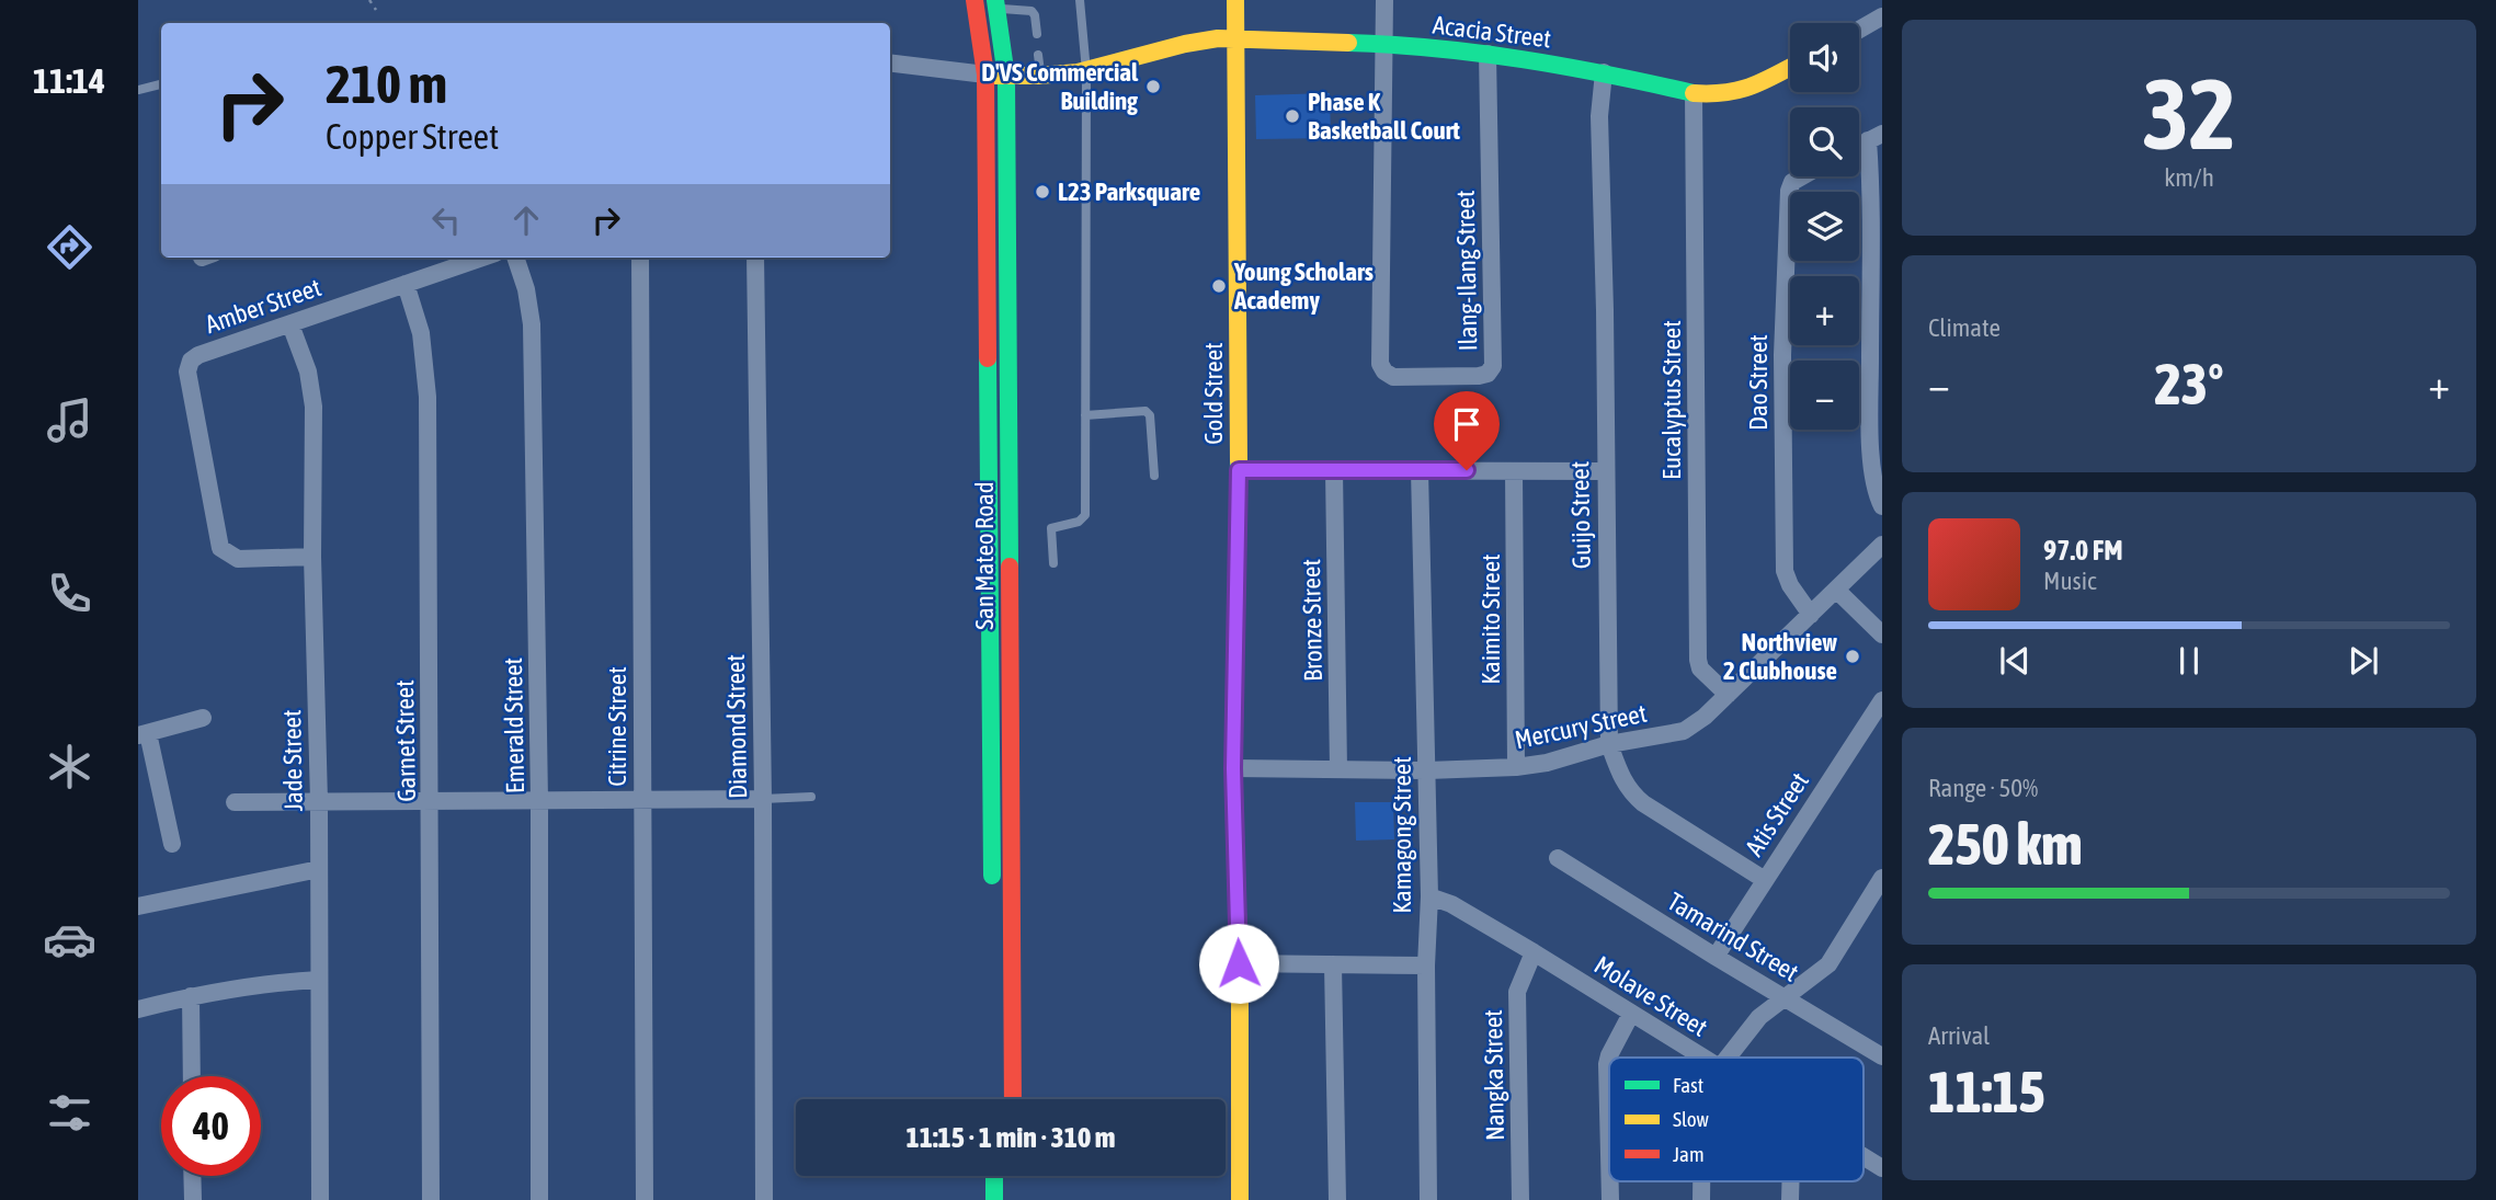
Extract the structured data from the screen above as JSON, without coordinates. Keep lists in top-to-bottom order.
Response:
{
  "streets": {
    "street": [
      "Acacia Street",
      "Ilang-Ilang Street",
      "Amber Street",
      "Dao Street",
      "Gold Street",
      "Eucalyptus Street",
      "Guijo Street",
      "San Mateo Road",
      "Kaimito Street",
      "Bronze Street",
      "Emerald Street",
      "Citrine Street",
      "Diamond Street",
      "Mercury Street",
      "Garnet Street",
      "Jade Street",
      "Atis Street",
      "Kamagong Street",
      "Tamarind Street",
      "Molave Street",
      "Nangka Street"
    ]
  },
  "crossings": [
    ["Acacia Street", "Ilang-Ilang Street"],
    ["Acacia Street", "Gold Street"],
    ["Acacia Street", "Eucalyptus Street"],
    ["Acacia Street", "Guijo Street"],
    ["Acacia Street", "San Mateo Road"],
    ["Amber Street", "Garnet Street"],
    ["Amber Street", "Jade Street"],
    ["Dao Street", "Mercury Street"],
    ["Gold Street", "Mercury Street"],
    ["Eucalyptus Street", "Mercury Street"],
    ["Guijo Street", "Mercury Street"],
    ["Guijo Street", "Atis Street"],
    ["Kaimito Street", "Mercury Street"],
    ["Bronze Street", "Mercury Street"],
    ["Mercury Street", "Kamagong Street"],
    ["Atis Street", "Tamarind Street"],
    ["Kamagong Street", "Molave Street"],
    ["Molave Street", "Nangka Street"]
  ],
  "places": [
    "D'VS Commercial Building",
    "Phase K Basketball Court",
    "L23 Parksquare",
    "Young Scholars Academy",
    "Northview 2 Clubhouse"
  ],
  "legend": ["Fast", "Slow", "Jam"],
  "page": {
    "tabs": "11:14",
    "tile": [
      ["32", "km/h"],
      "Climate",
      ["Range · 50%", "250 km"],
      ["Arrival", "11:15"]
    ],
    "map_buttons": ["+", "−"],
    "turn": ["210 m", "Copper Street"],
    "heat": ["−", "23°", "+"],
    "song": ["97.0 FM", "Music"],
    "limit": "40",
    "trip": "11:15 · 1 min · 310 m"
  }
}
